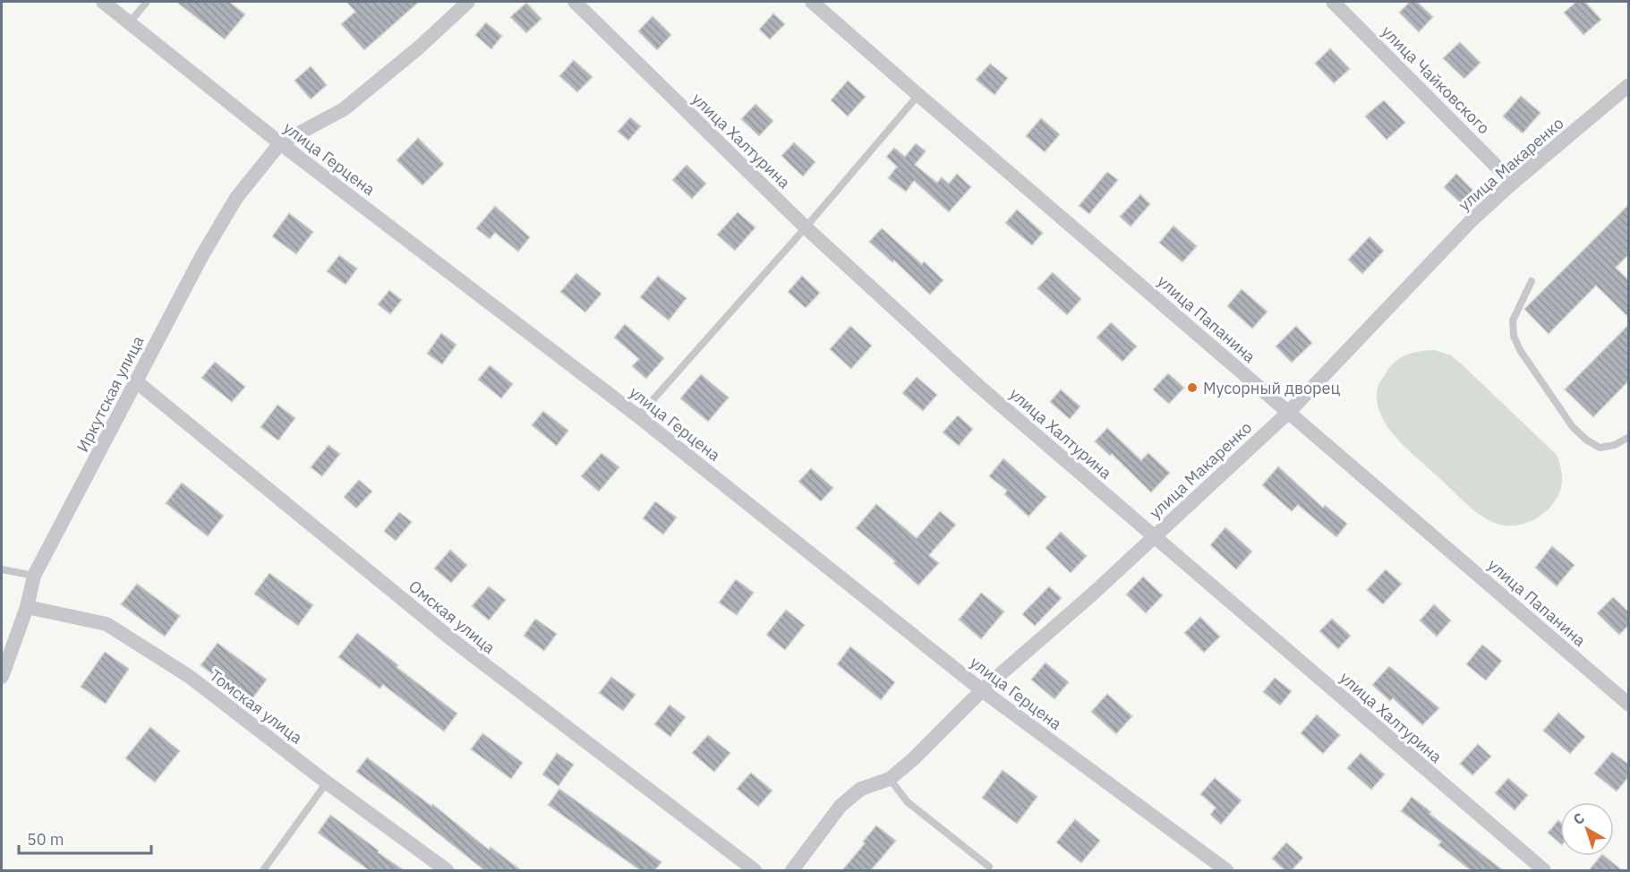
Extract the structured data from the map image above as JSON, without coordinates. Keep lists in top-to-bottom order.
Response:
{
  "streets": {
    "street": [
      "улица Чайковского",
      "улица Халтурина",
      "улица Герцена",
      "улица Макаренко",
      "улица Папанина",
      "Иркутская улица",
      "Омская улица",
      "Томская улица"
    ]
  },
  "crossings": [
    ["улица Чайковского", "улица Макаренко"],
    ["улица Халтурина", "улица Макаренко"],
    ["улица Герцена", "улица Макаренко"],
    ["улица Герцена", "Иркутская улица"],
    ["улица Макаренко", "улица Папанина"],
    ["Иркутская улица", "Омская улица"],
    ["Иркутская улица", "Томская улица"]
  ],
  "places": ["Мусорный дворец"],
  "scale_bar": "50 m",
  "north": "top left"
}
